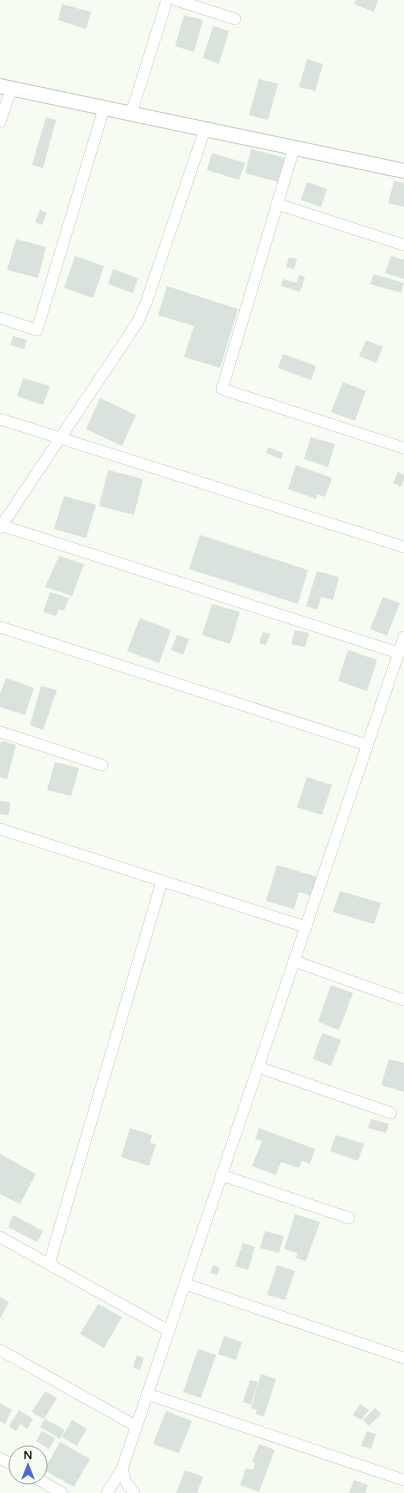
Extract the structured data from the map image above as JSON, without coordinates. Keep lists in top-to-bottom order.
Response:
{
  "north": "top"
}
